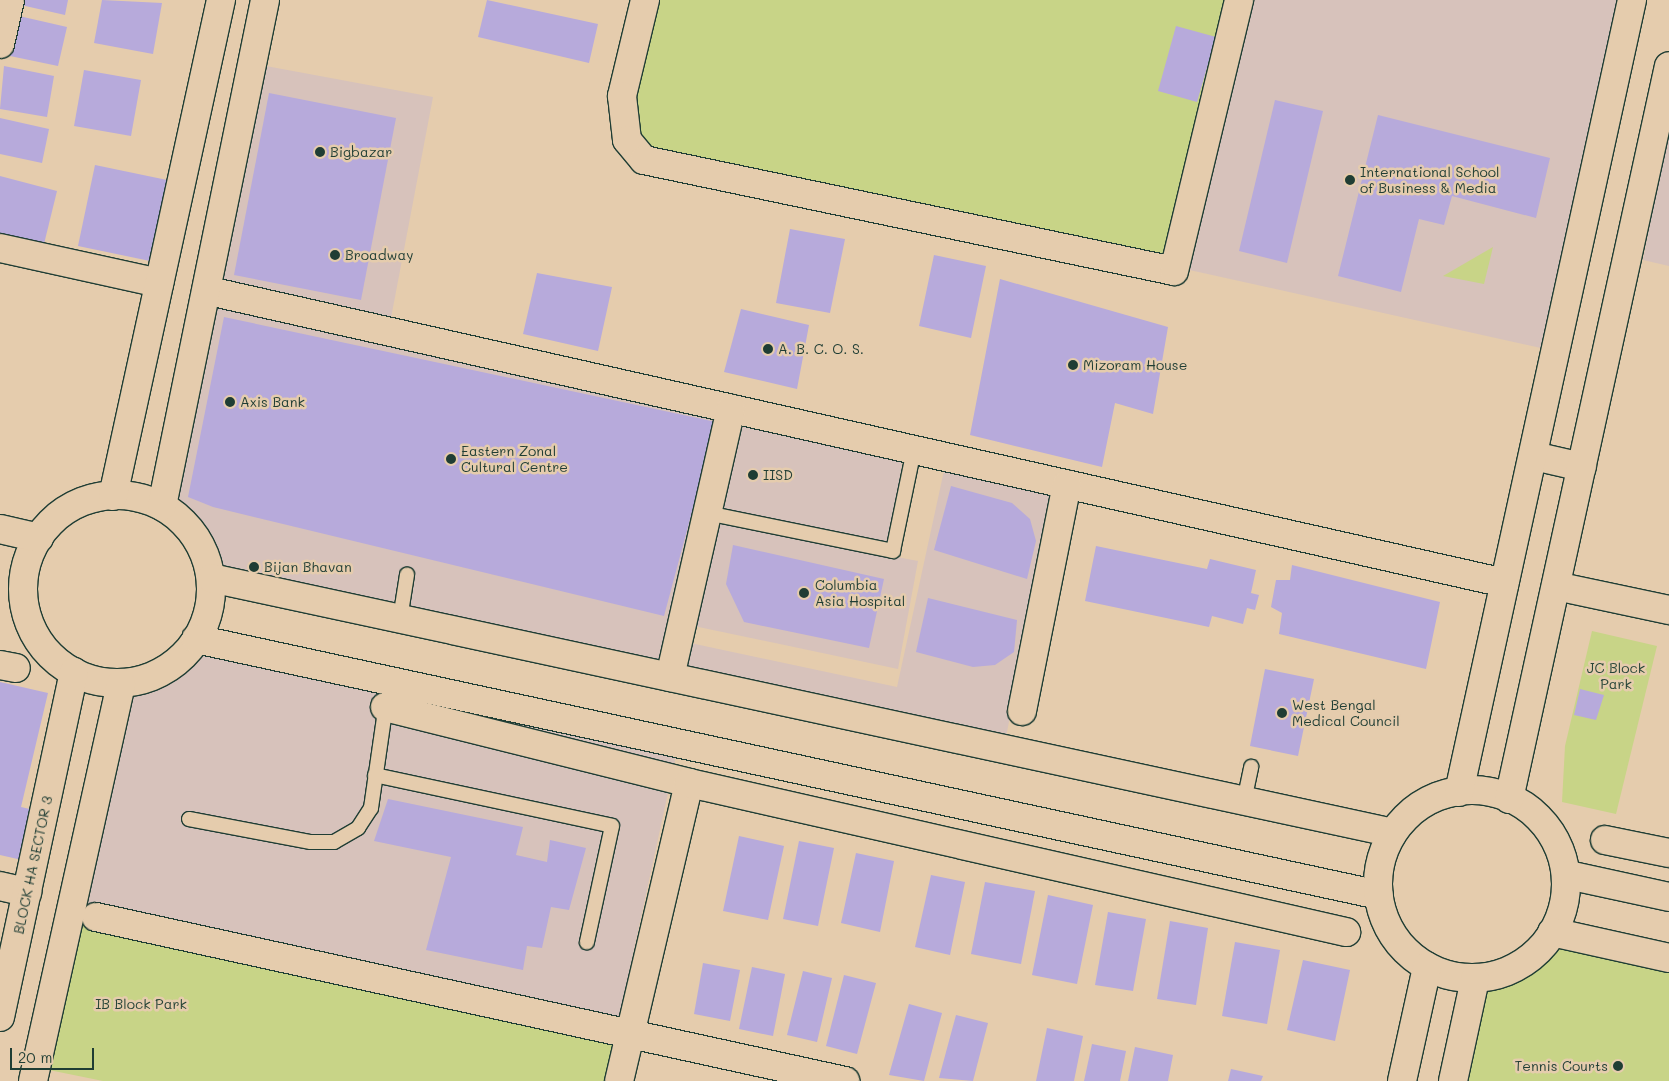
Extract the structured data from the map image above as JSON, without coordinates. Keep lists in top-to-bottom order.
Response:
{
  "streets": {
    "street": ["BLOCK HA SECTOR 3"]
  },
  "parks": ["JC Block Park", "IB Block Park"],
  "places": [
    "Bigbazar",
    "International School of Business & Media",
    "Broadway",
    "A. B. C. O. S.",
    "Mizoram House",
    "Axis Bank",
    "Eastern Zonal Cultural Centre",
    "IISD",
    "Bijan Bhavan",
    "Columbia Asia Hospital",
    "West Bengal Medical Council",
    "Tennis Courts"
  ],
  "scale_bar": "20 m"
}
